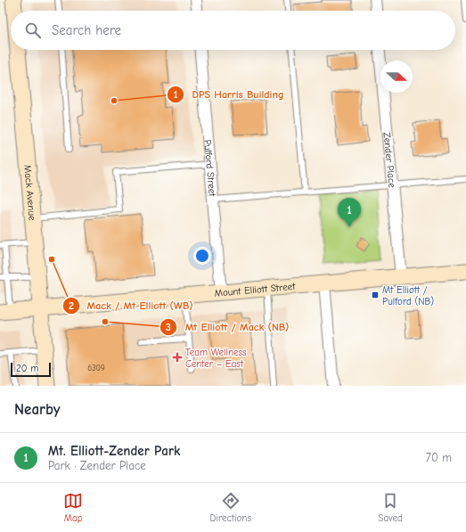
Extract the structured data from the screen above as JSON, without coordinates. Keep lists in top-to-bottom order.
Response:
{
  "streets": {
    "main road": ["Mack Avenue", "Mount Elliott Street"],
    "street": ["Zender Place", "Pulford Street"]
  },
  "crossings": [
    ["Zender Place", "Mount Elliott Street"],
    ["Pulford Street", "Mount Elliott Street"],
    ["Mack Avenue", "Mount Elliott Street"]
  ],
  "places": {
    "other": ["DPS Harris Building", "Mack / Mt Elliott (WB)", "Mt Elliott / Mack (NB)"],
    "transit": ["Mt Elliott / Pulford (NB)"],
    "health": ["Team Wellness Center – East"]
  },
  "house_numbers": ["6309"],
  "scale_bar": "20 m",
  "north": "right",
  "page": {
    "search": "Search here",
    "pins": "1",
    "scale": "20 m",
    "heading": "Nearby",
    "list": [
      {
        "mark": "1",
        "name": "Mt. Elliott-Zender Park",
        "note": "Park · Zender Place",
        "value": "70 m"
      }
    ],
    "nav": ["Map", "Directions", "Saved"]
  }
}
